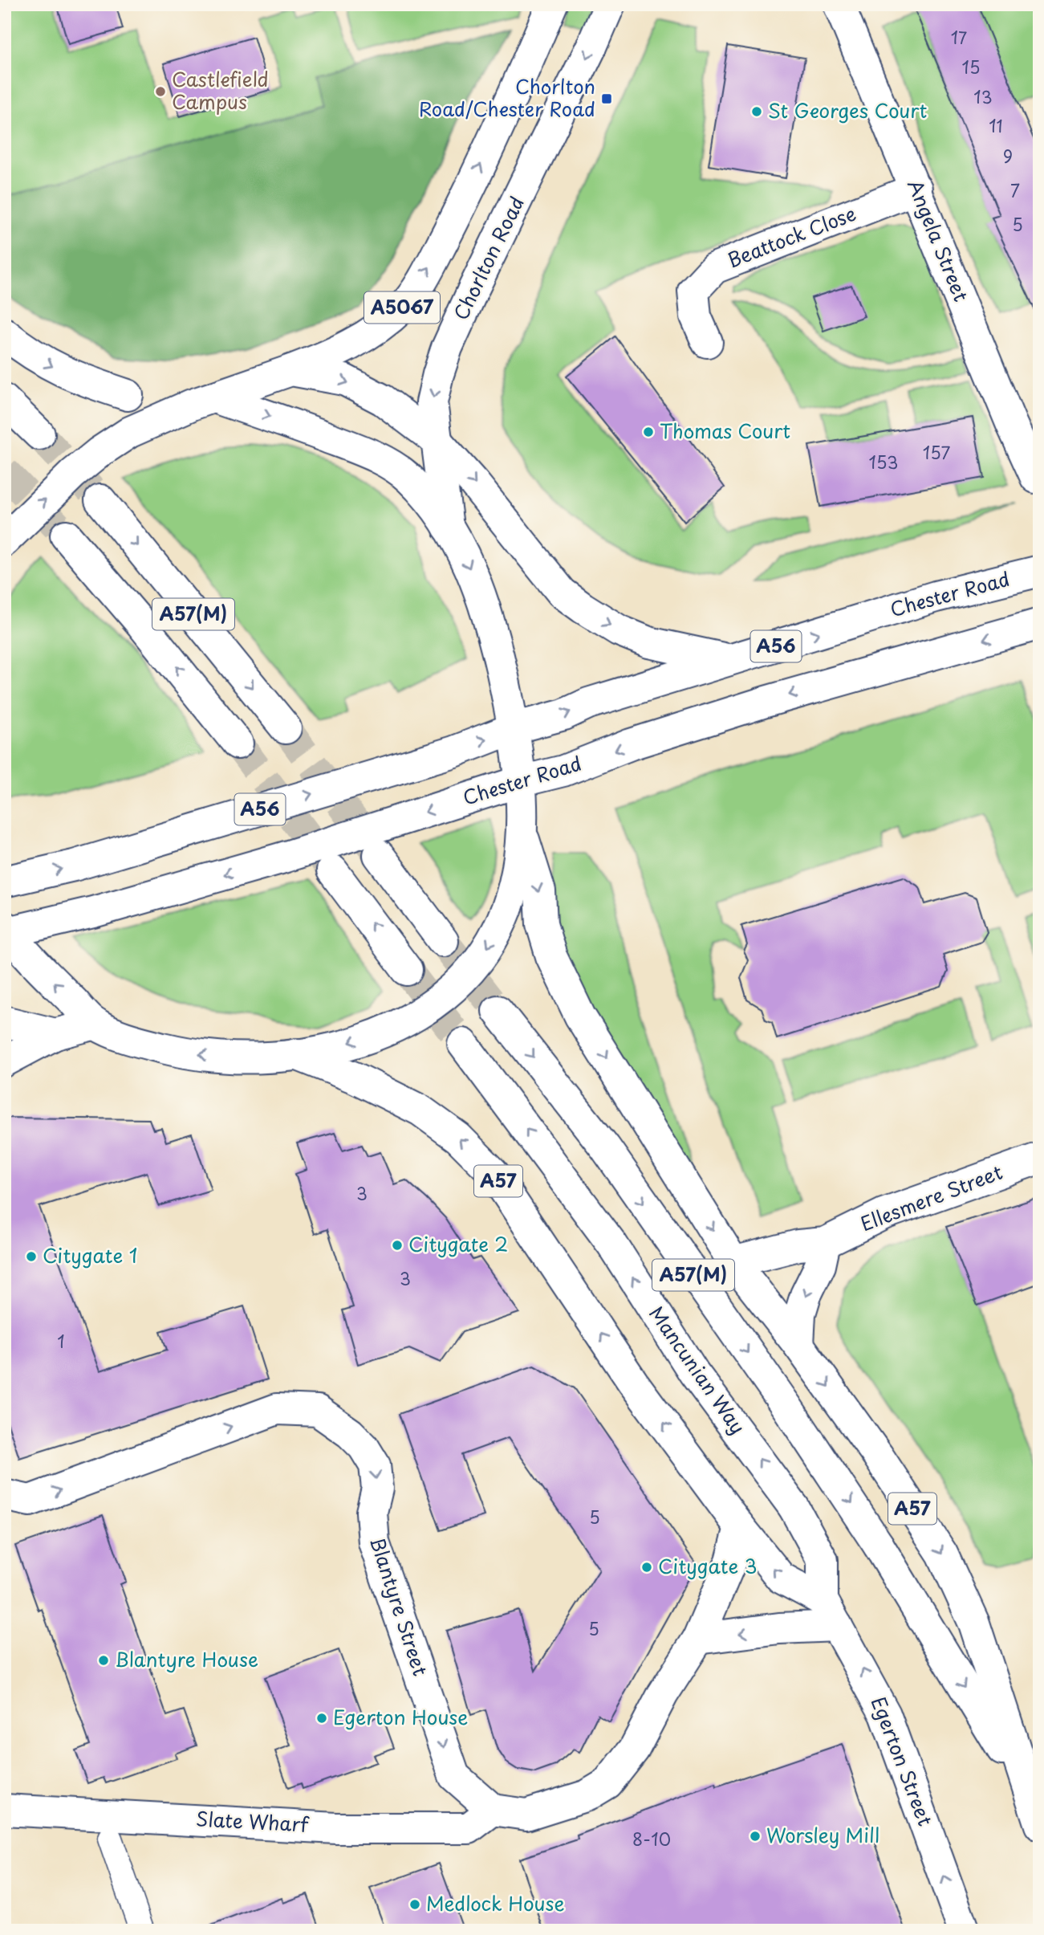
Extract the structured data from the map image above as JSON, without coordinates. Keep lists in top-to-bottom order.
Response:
{
  "streets": {
    "main road": [
      "Beattock Close",
      "Angela Street",
      "Chorlton Road",
      "A5067",
      "Chester Road",
      "A57(M)",
      "A56",
      "A57",
      "Ellesmere Street",
      "Mancunian Way",
      "Blantyre Street",
      "Egerton Street",
      "Slate Wharf"
    ]
  },
  "crossings": [
    ["Beattock Close", "Angela Street"],
    ["Chorlton Road", "Chester Road"],
    ["A5067", "Chester Road"],
    ["A57(M)", "A57"],
    ["A57", "Ellesmere Street"],
    ["A57", "Mancunian Way"],
    ["A57", "Egerton Street"],
    ["Mancunian Way", "Egerton Street"],
    ["Blantyre Street", "Slate Wharf"]
  ],
  "places": {
    "other": [
      "Castlefield Campus",
      "St Georges Court",
      "Thomas Court",
      "Citygate 2",
      "Citygate 1",
      "Citygate 3",
      "Blantyre House",
      "Egerton House",
      "Worsley Mill",
      "Medlock House"
    ],
    "transit": ["Chorlton Road/Chester Road"]
  },
  "house_numbers": [
    "17",
    "15",
    "13",
    "11",
    "9",
    "7",
    "5",
    "157",
    "153",
    "3",
    "3",
    "1",
    "5",
    "5",
    "8-10"
  ]
}
